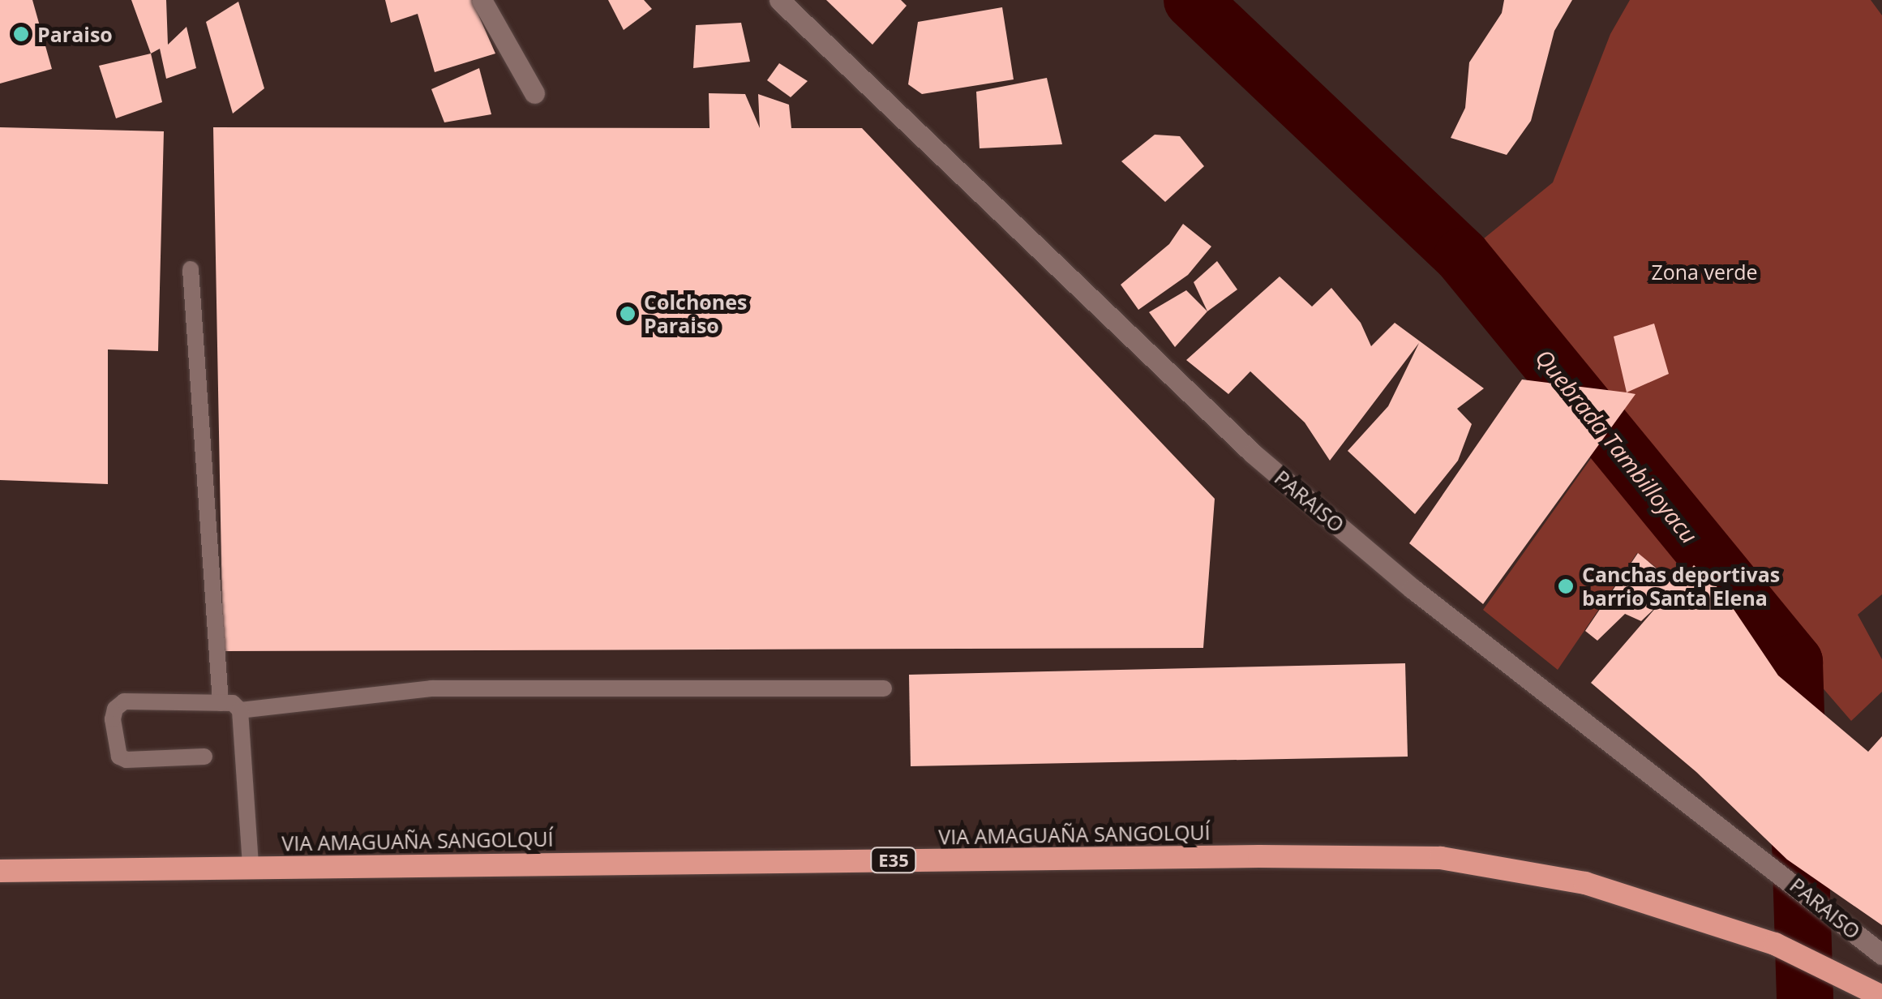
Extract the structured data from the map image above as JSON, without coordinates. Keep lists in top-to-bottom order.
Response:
{
  "streets": {
    "highway": ["VIA AMAGUAÑA SANGOLQUÍ", "E35"],
    "street": ["PARAISO"]
  },
  "water": ["Quebrada Tambilloyacu"],
  "parks": ["Zona verde"],
  "places": ["Paraiso", "Colchones Paraiso", "Canchas deportivas barrio Santa Elena"]
}
